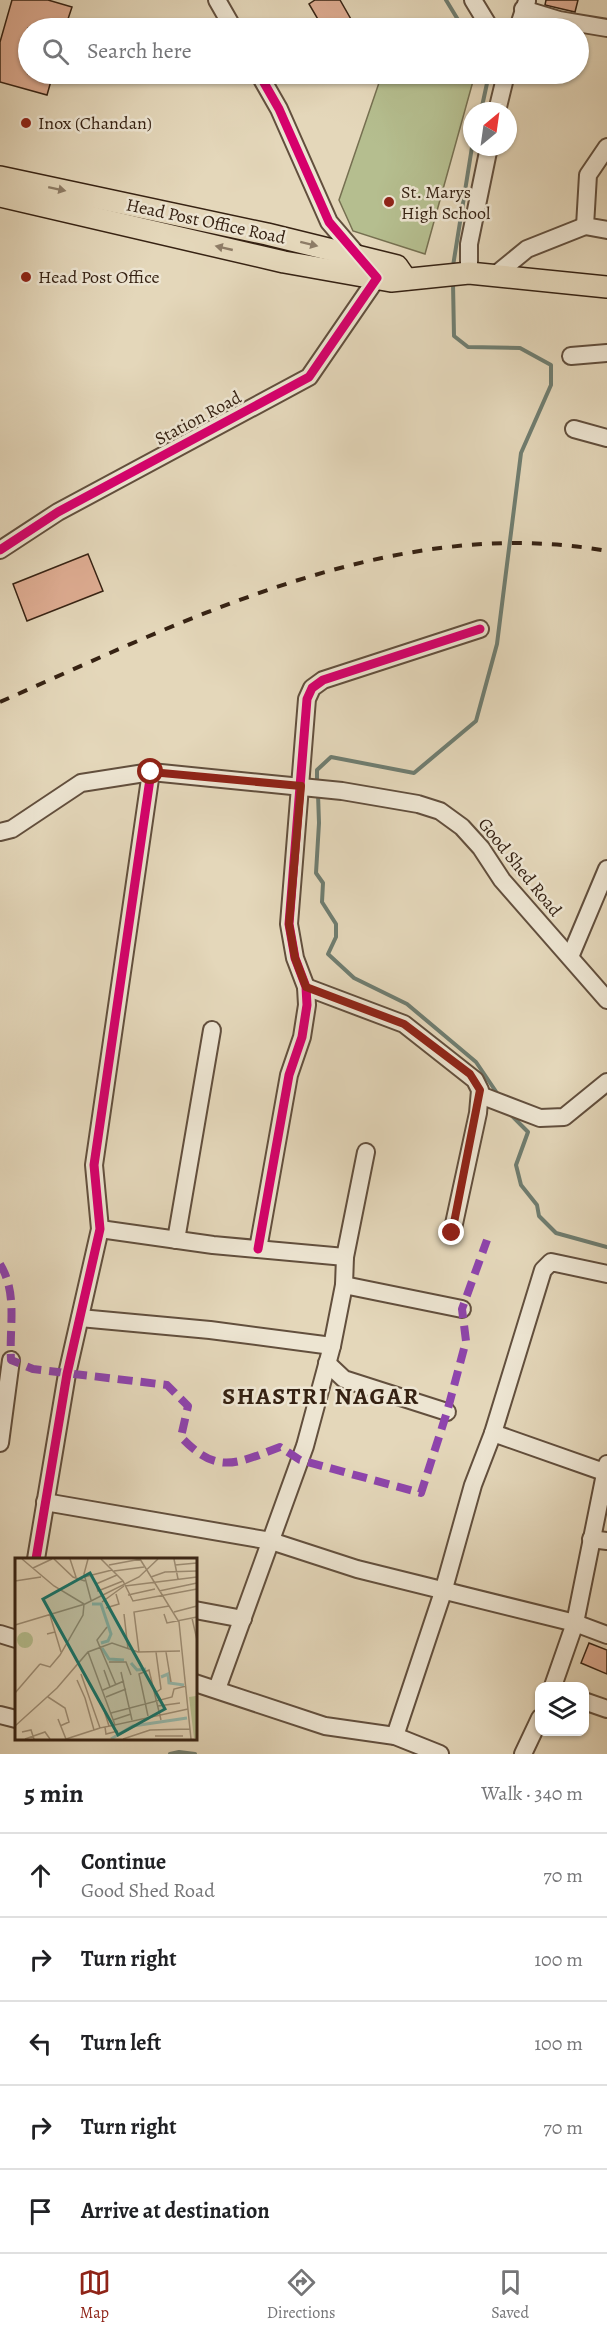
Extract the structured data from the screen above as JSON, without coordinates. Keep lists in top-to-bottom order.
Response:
{
  "streets": {
    "main road": ["Head Post Office Road"],
    "street": ["Station Road", "Good Shed Road"]
  },
  "crossings": [
    ["Head Post Office Road", "Station Road"]
  ],
  "districts": ["SHASTRI NAGAR"],
  "places": ["Inox (Chandan)", "St. Marys High School", "Head Post Office"],
  "north": "top right",
  "page": {
    "search": "Search here",
    "heading": ["5 min", "Walk · 340 m"],
    "list": [
      ["Continue", "Good Shed Road", "70 m"],
      ["Turn right", "100 m"],
      ["Turn left", "100 m"],
      ["Turn right", "70 m"],
      "Arrive at destination"
    ],
    "nav": ["Map", "Directions", "Saved"]
  }
}
